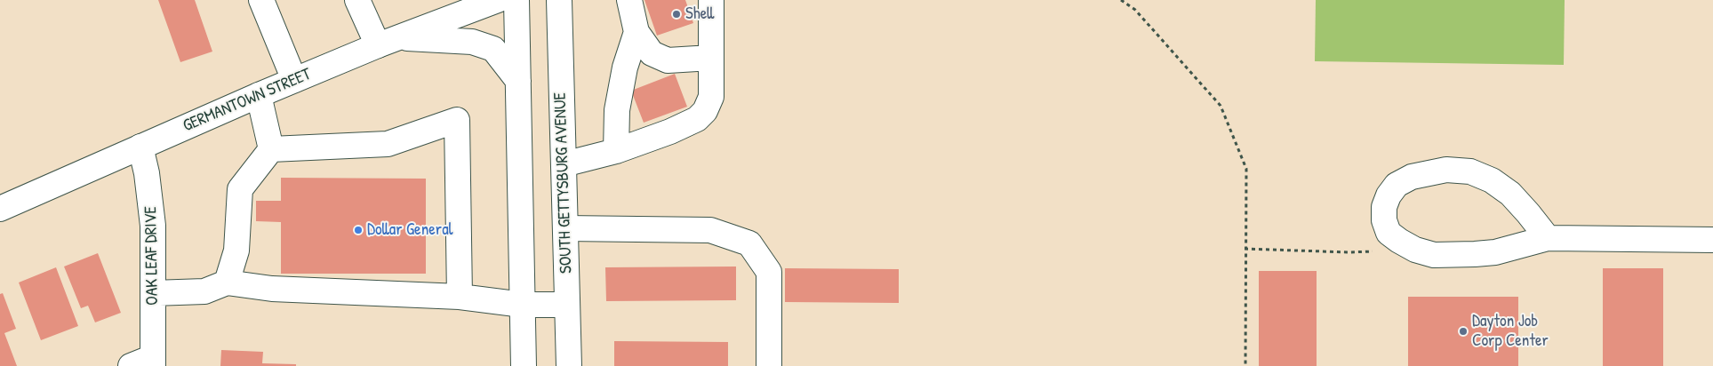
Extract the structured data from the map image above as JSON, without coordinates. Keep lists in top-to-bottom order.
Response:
{
  "streets": {
    "main road": ["GERMANTOWN STREET", "SOUTH GETTYSBURG AVENUE", "OAK LEAF DRIVE"]
  },
  "crossings": [
    ["GERMANTOWN STREET", "OAK LEAF DRIVE"]
  ],
  "places": ["Shell", "Dollar General", "Dayton Job Corp Center"]
}
